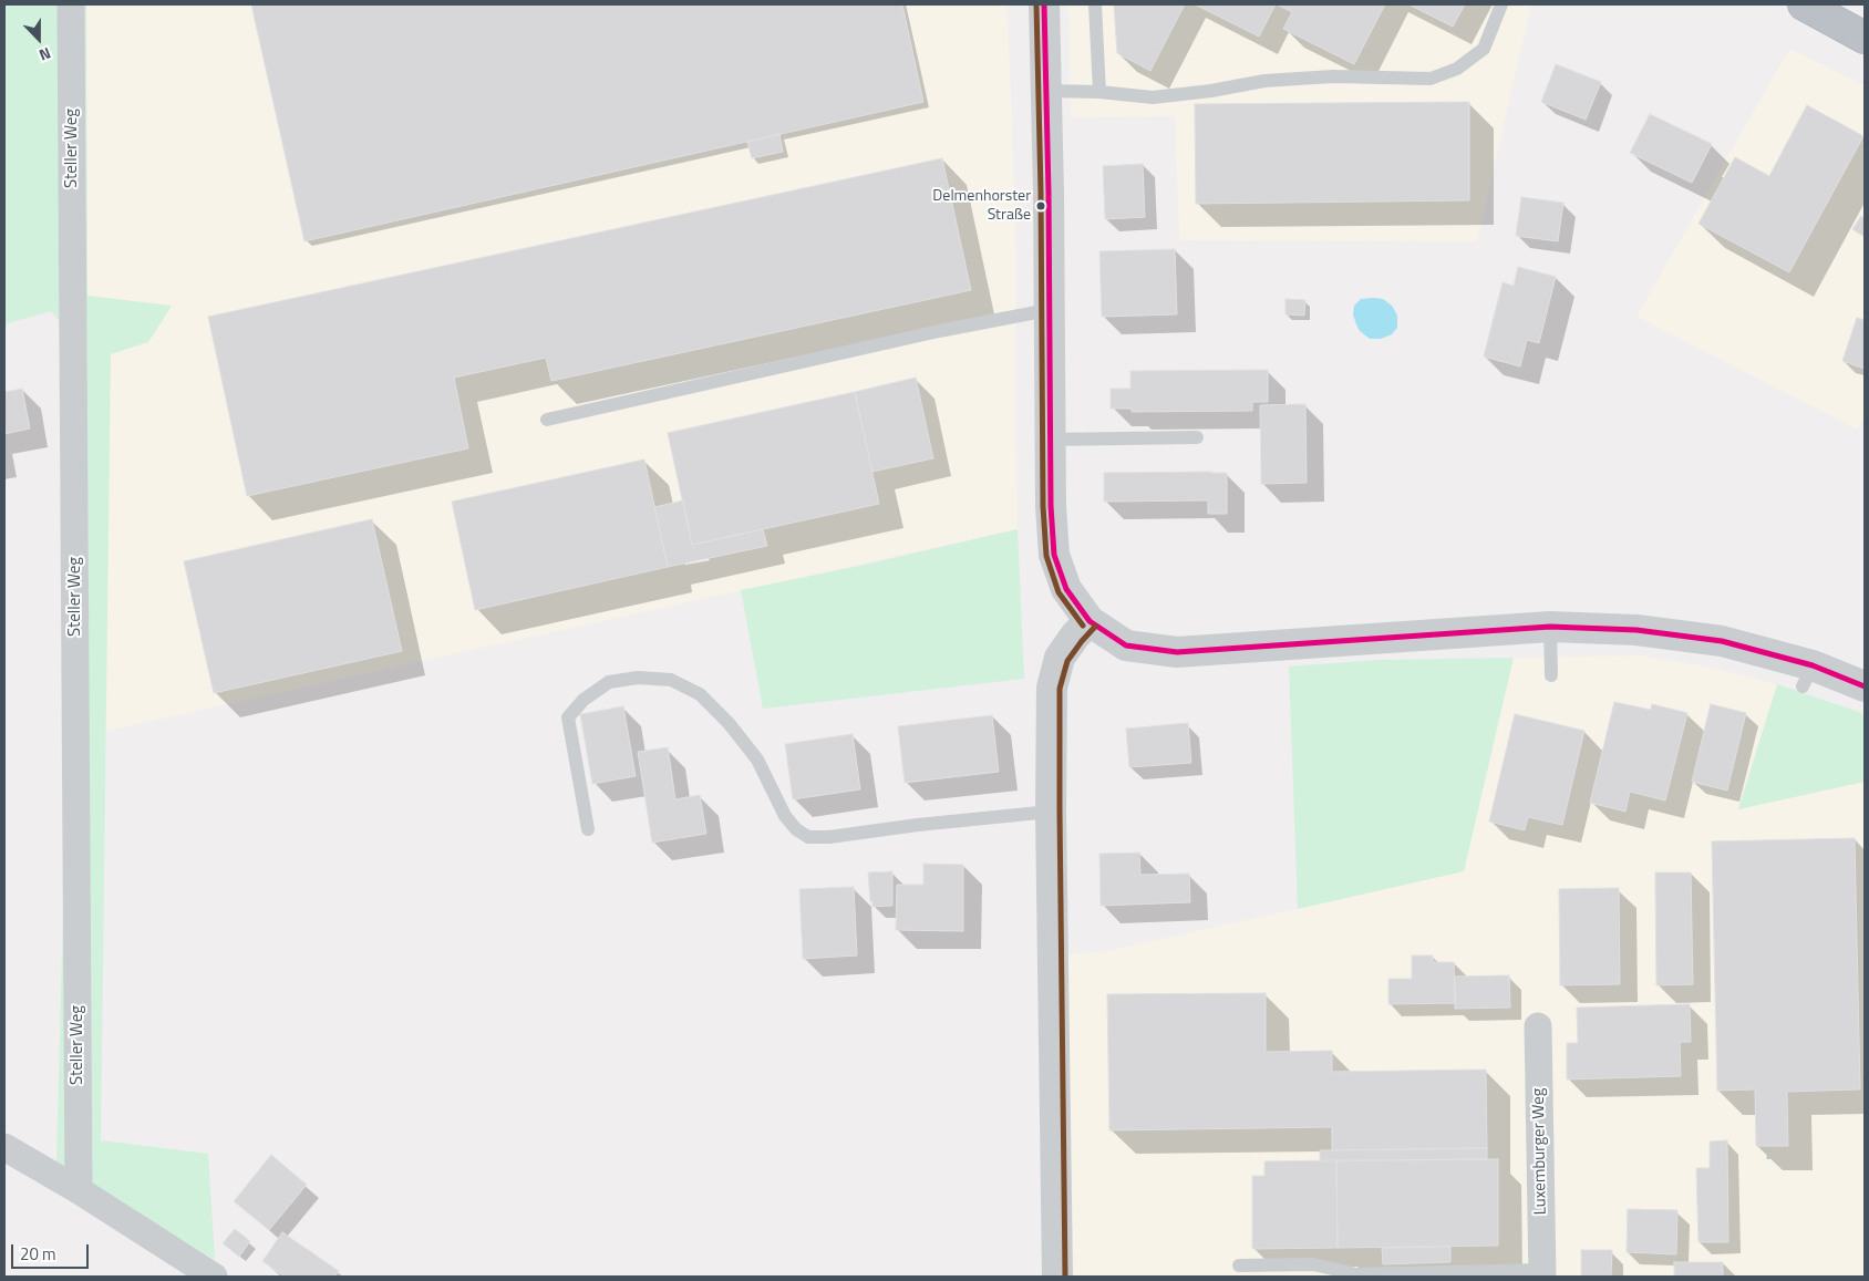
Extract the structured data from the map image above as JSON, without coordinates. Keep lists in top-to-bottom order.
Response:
{
  "streets": {
    "street": ["Steller Weg", "Luxemburger Weg"]
  },
  "places": ["Delmenhorster Straße"],
  "scale_bar": "20 m",
  "north": "bottom"
}
